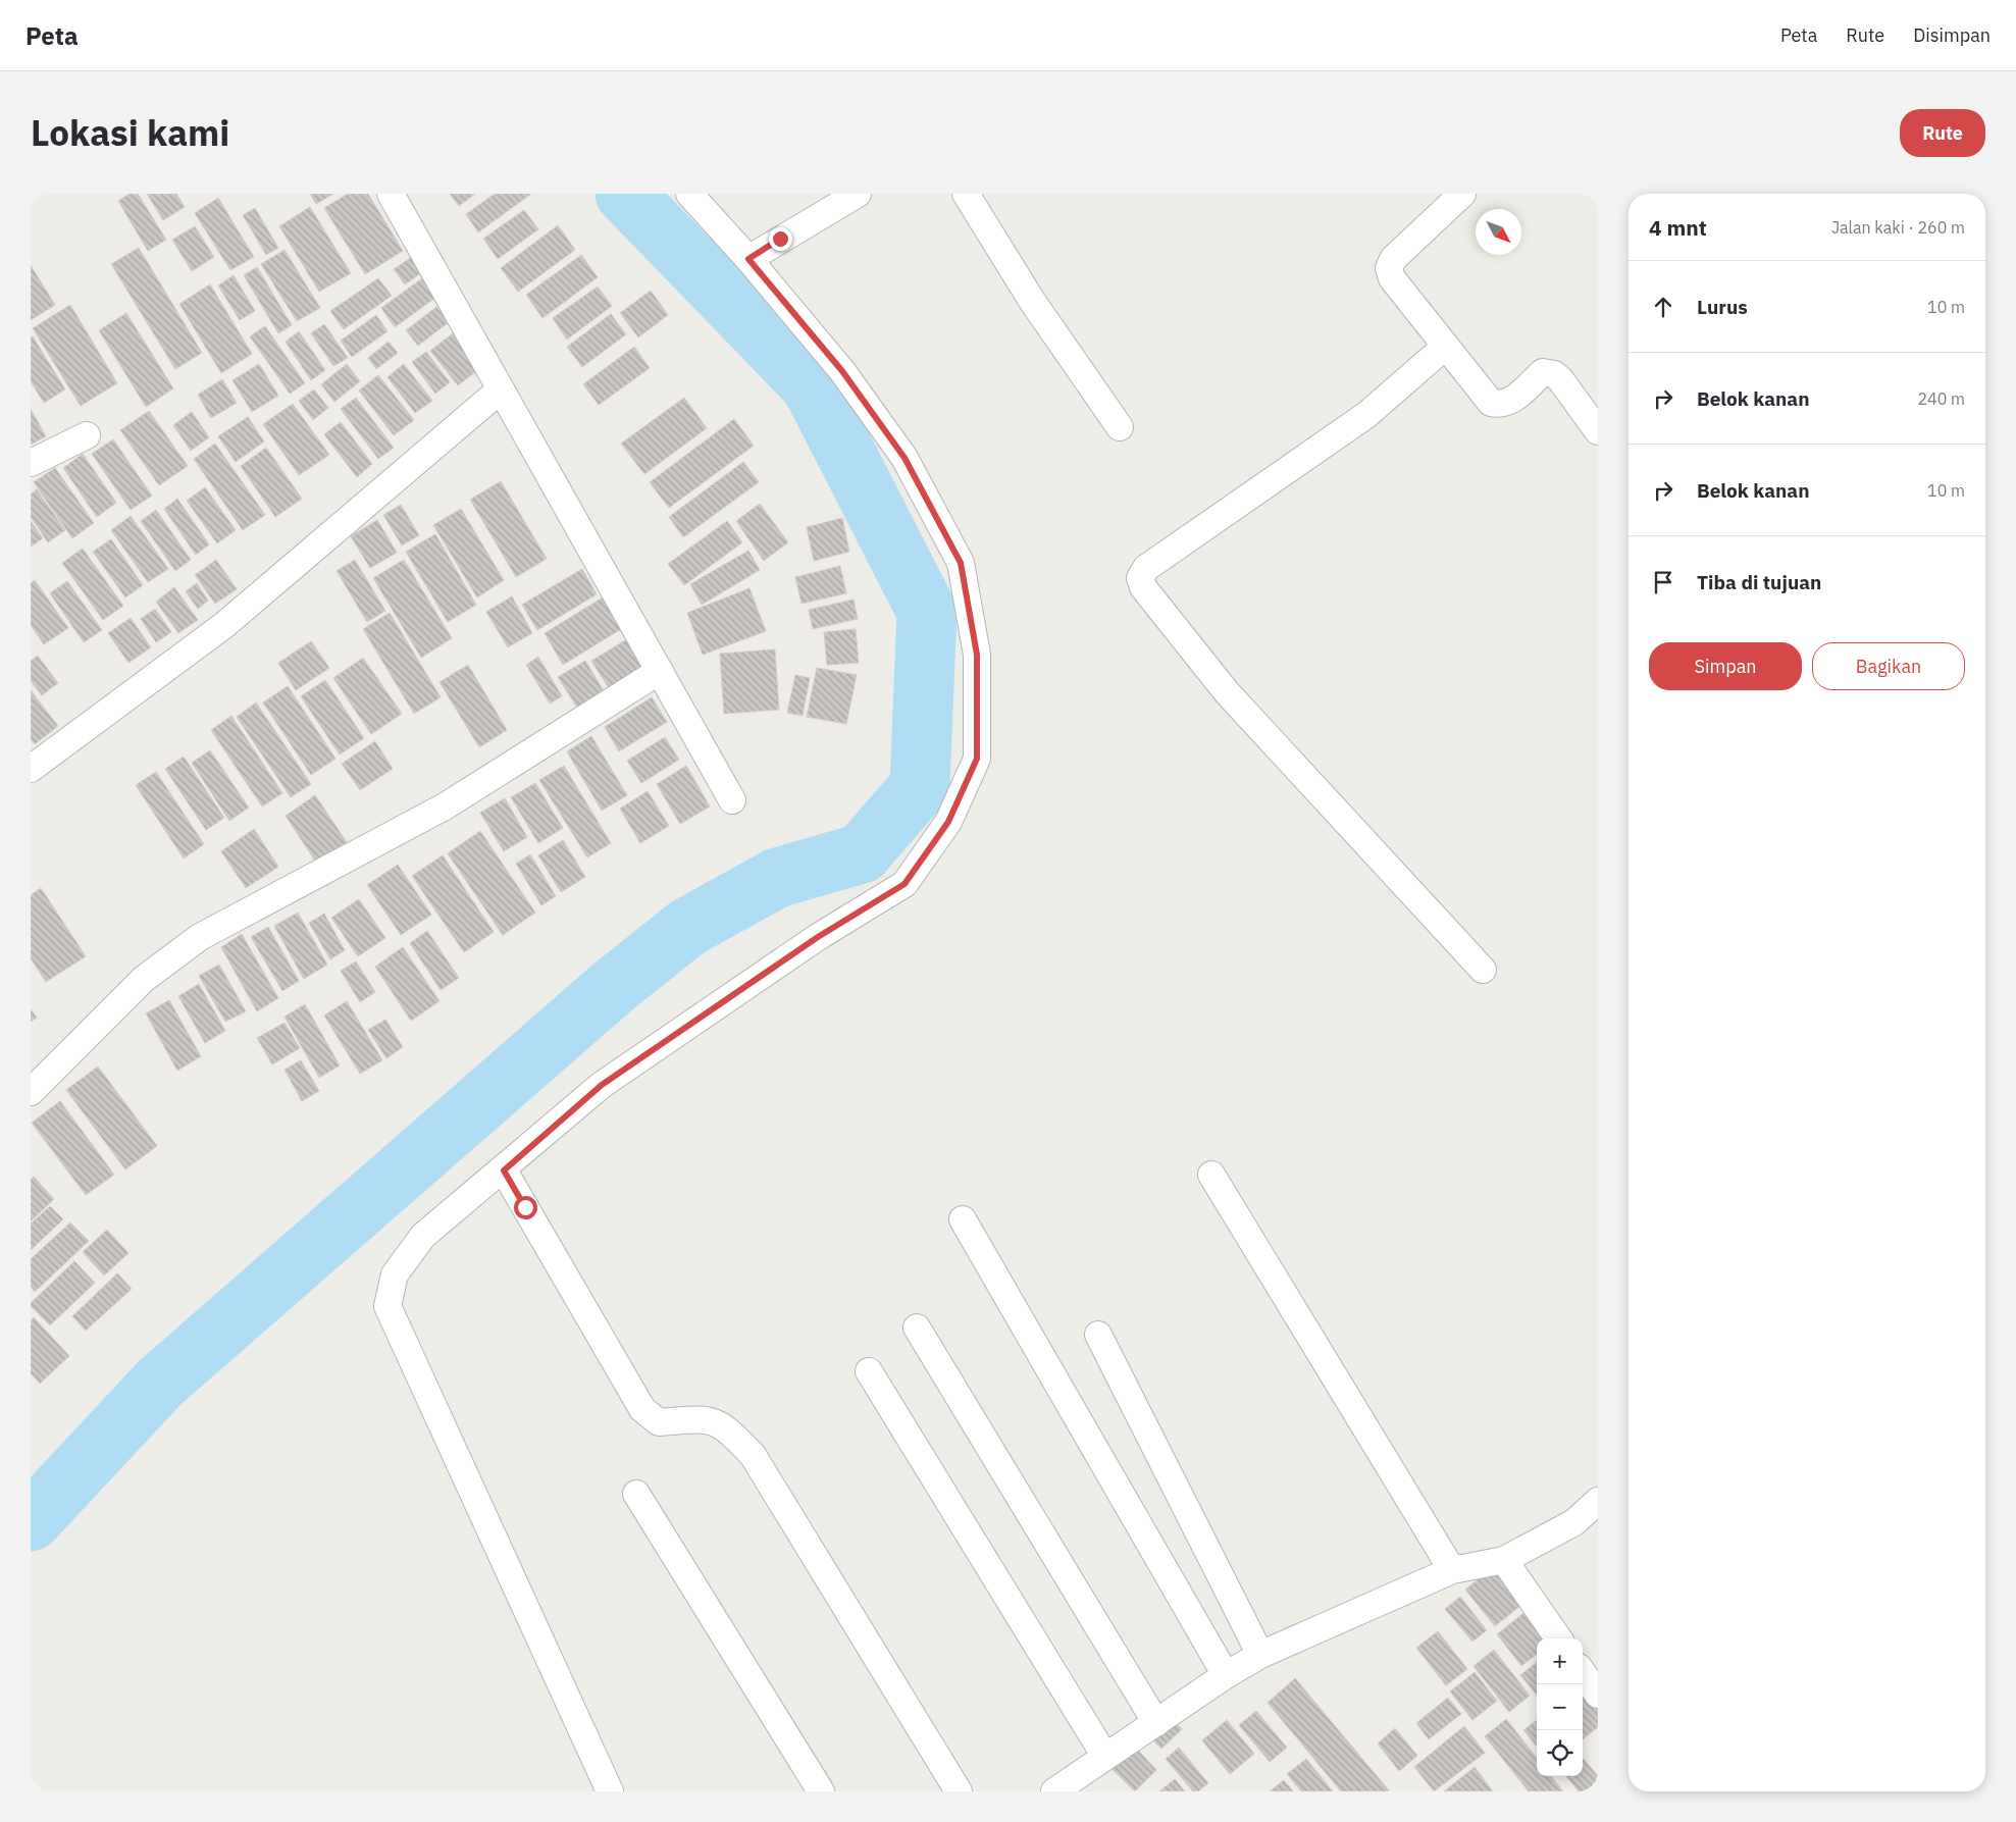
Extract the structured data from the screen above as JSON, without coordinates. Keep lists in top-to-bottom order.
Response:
{
  "north": "bottom right",
  "page": {
    "header": "Peta",
    "nav": ["Peta", "Rute", "Disimpan"],
    "title": "Lokasi kami",
    "buttons": [
      "Rute",
      ["Simpan", "Bagikan"]
    ],
    "heading": ["4 mnt", "Jalan kaki · 260 m"],
    "list": [
      ["Lurus", "10 m"],
      ["Belok kanan", "240 m"],
      ["Belok kanan", "10 m"],
      "Tiba di tujuan"
    ],
    "map_buttons": ["+", "−"]
  }
}
